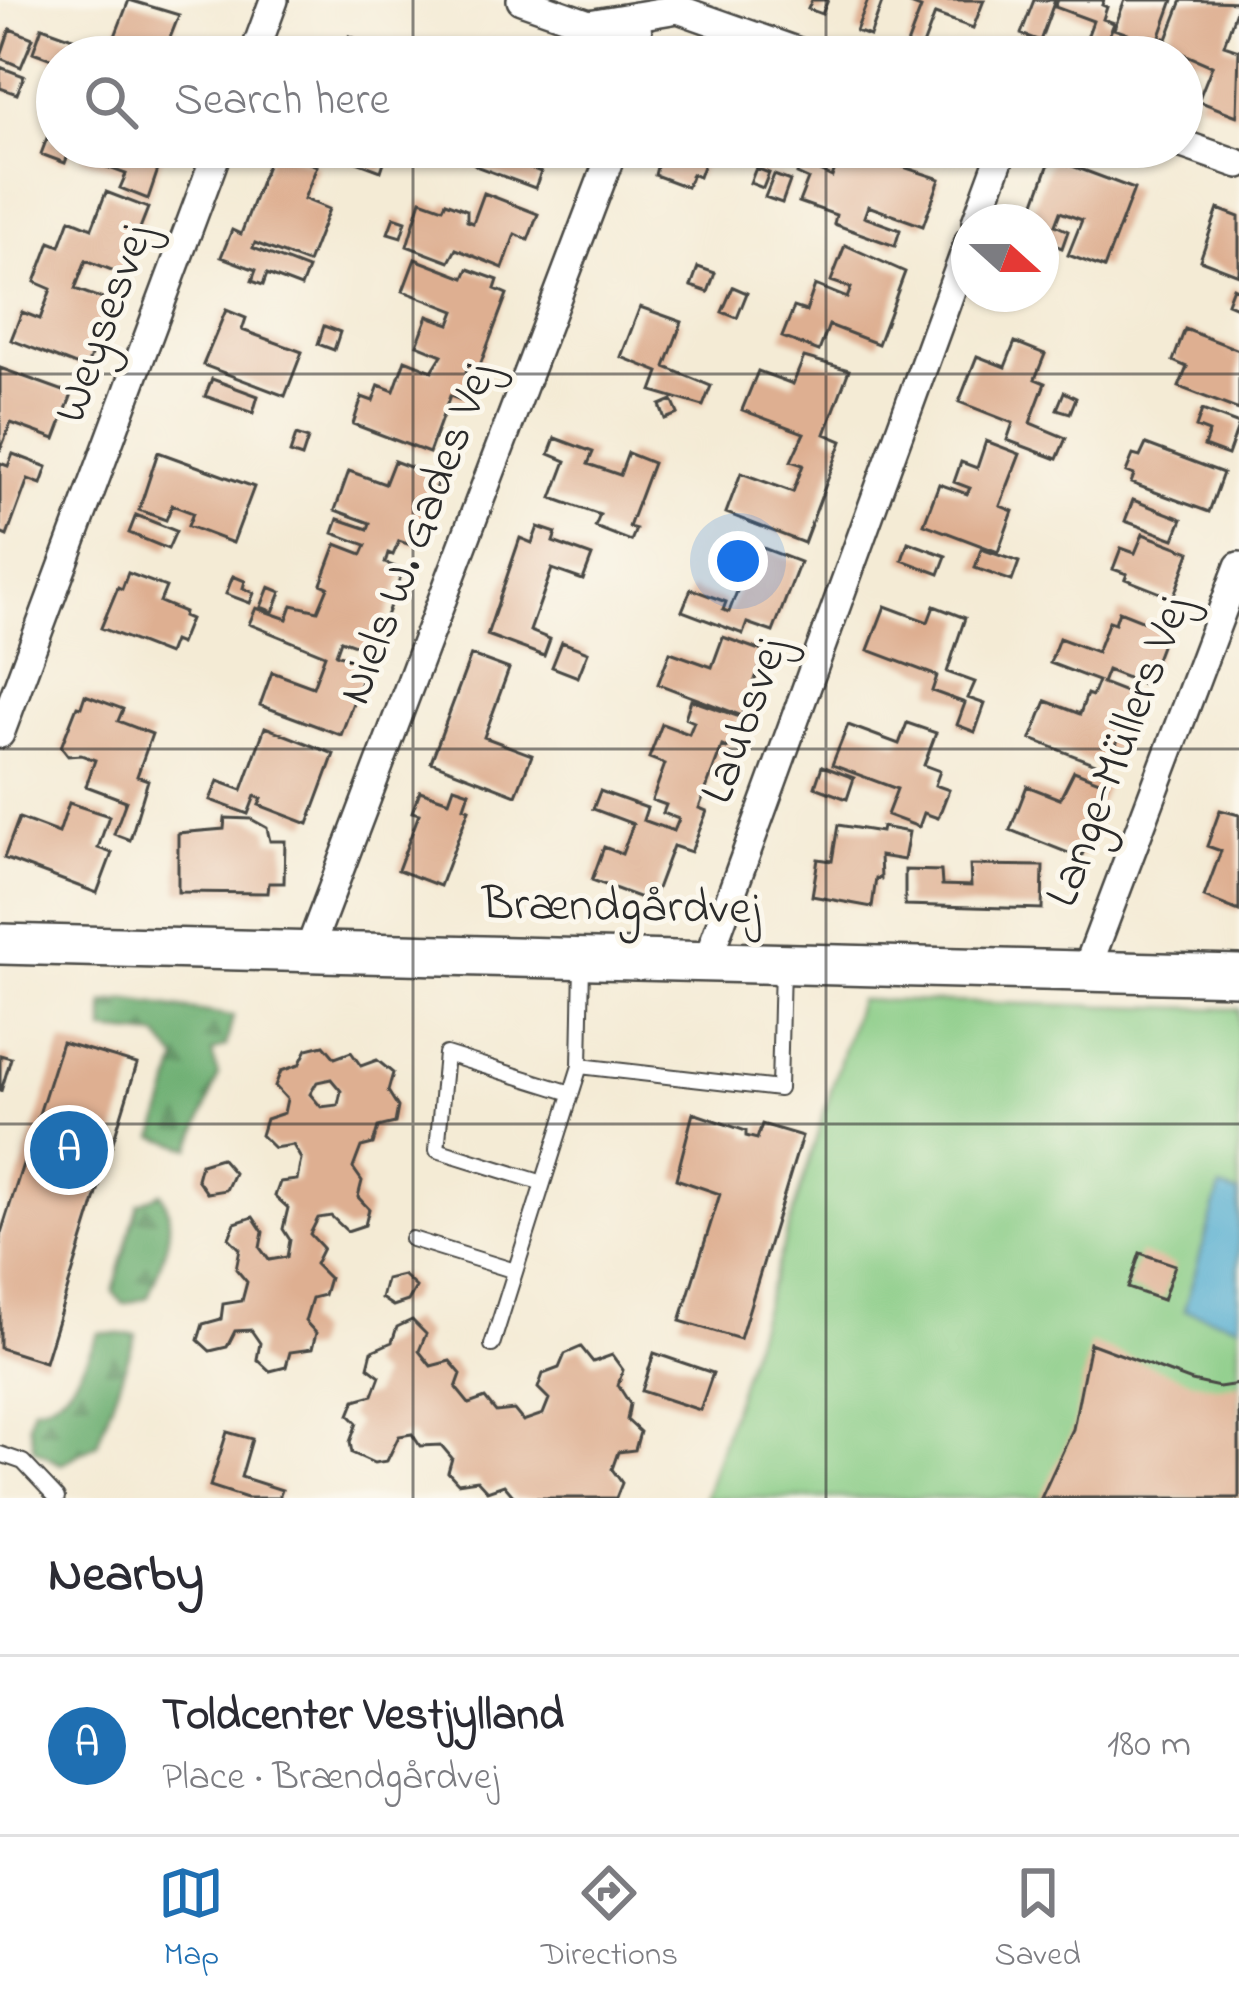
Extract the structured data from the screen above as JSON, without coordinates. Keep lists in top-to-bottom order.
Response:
{
  "streets": {
    "street": [
      "Weysesvej",
      "Niels W. Gades Vej",
      "Laubsvej",
      "Lange-Müllers Vej",
      "Brændgårdvej"
    ]
  },
  "crossings": [
    ["Niels W. Gades Vej", "Brændgårdvej"],
    ["Laubsvej", "Brændgårdvej"],
    ["Lange-Müllers Vej", "Brændgårdvej"]
  ],
  "north": "right",
  "page": {
    "search": "Search here",
    "pins": "A",
    "heading": "Nearby",
    "list": [
      {
        "mark": "A",
        "name": "Toldcenter Vestjylland",
        "note": "Place · Brændgårdvej",
        "value": "180 m"
      }
    ],
    "nav": ["Map", "Directions", "Saved"]
  }
}
